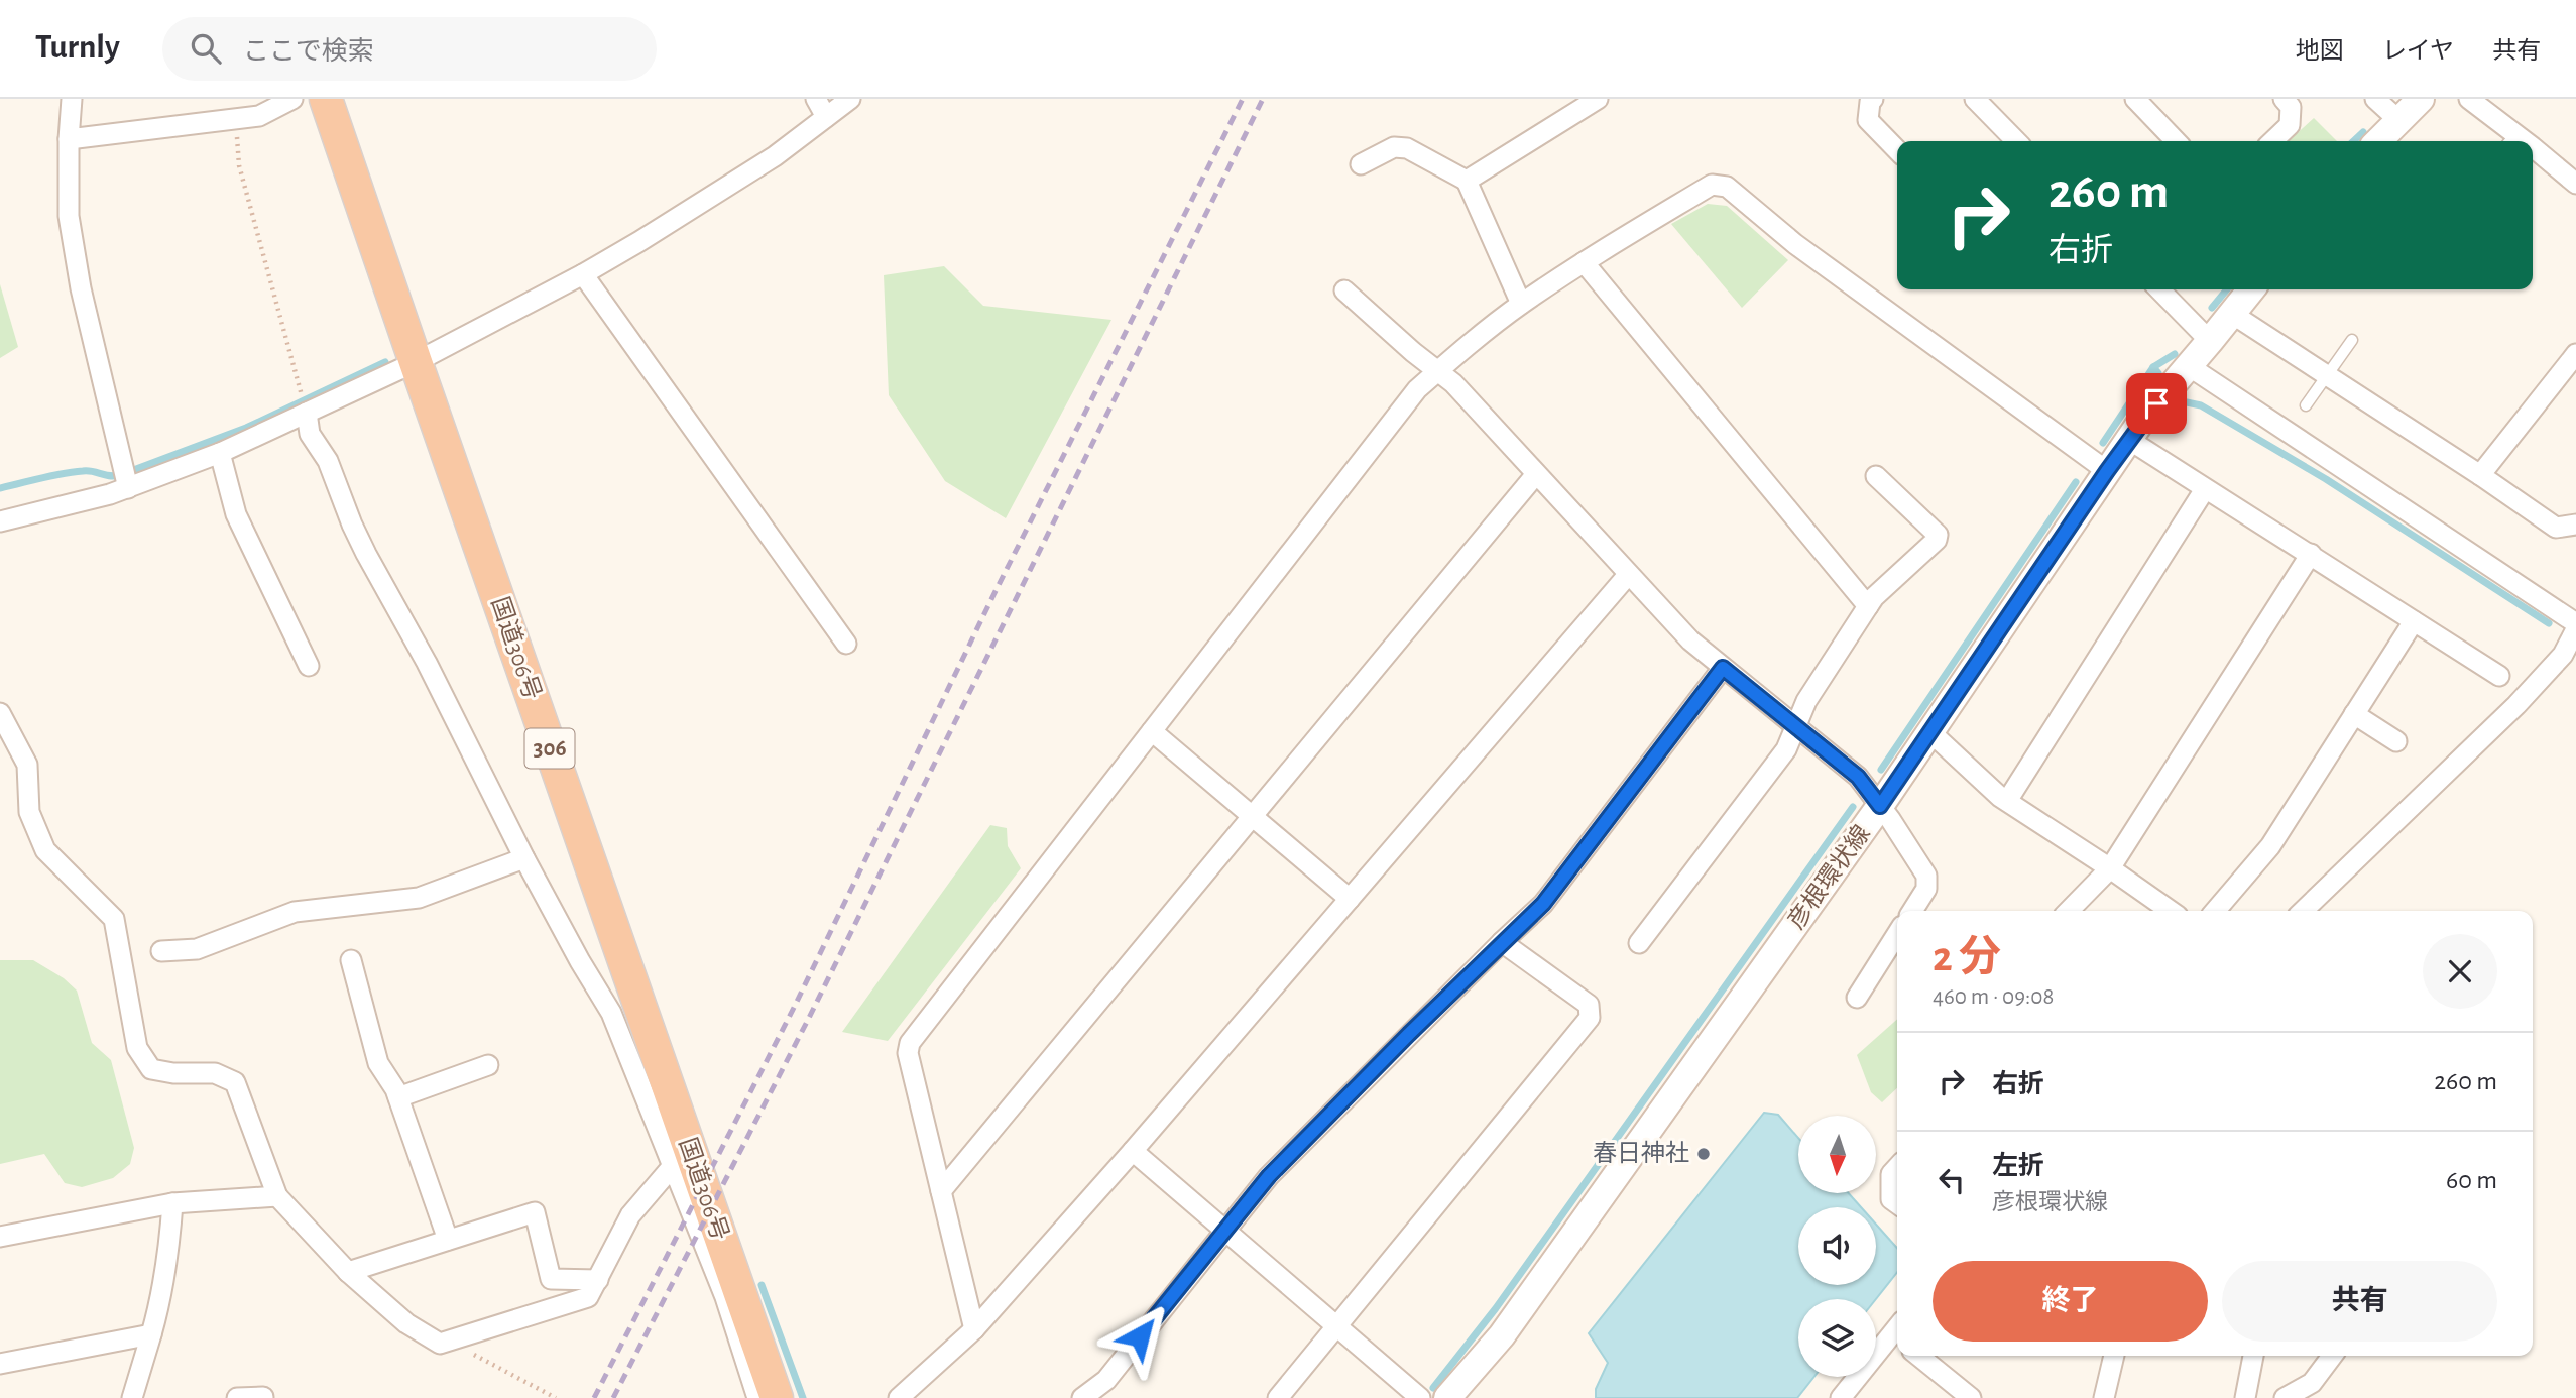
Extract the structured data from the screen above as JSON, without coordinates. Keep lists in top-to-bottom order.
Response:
{
  "streets": {
    "highway": ["国道306号", "306"],
    "main road": ["彦根環状線"]
  },
  "places": ["春日神社"],
  "north": "bottom",
  "page": {
    "header": "Turnly",
    "search": "ここで検索",
    "nav": ["地図", "レイヤ", "共有"],
    "turn": ["260 m", "右折"],
    "heading": ["2 分", "460 m · 09:08"],
    "list": [
      {
        "name": "右折",
        "value": "260 m"
      },
      {
        "name": "左折",
        "note": "彦根環状線",
        "value": "60 m"
      }
    ],
    "buttons": ["終了", "共有"]
  }
}
